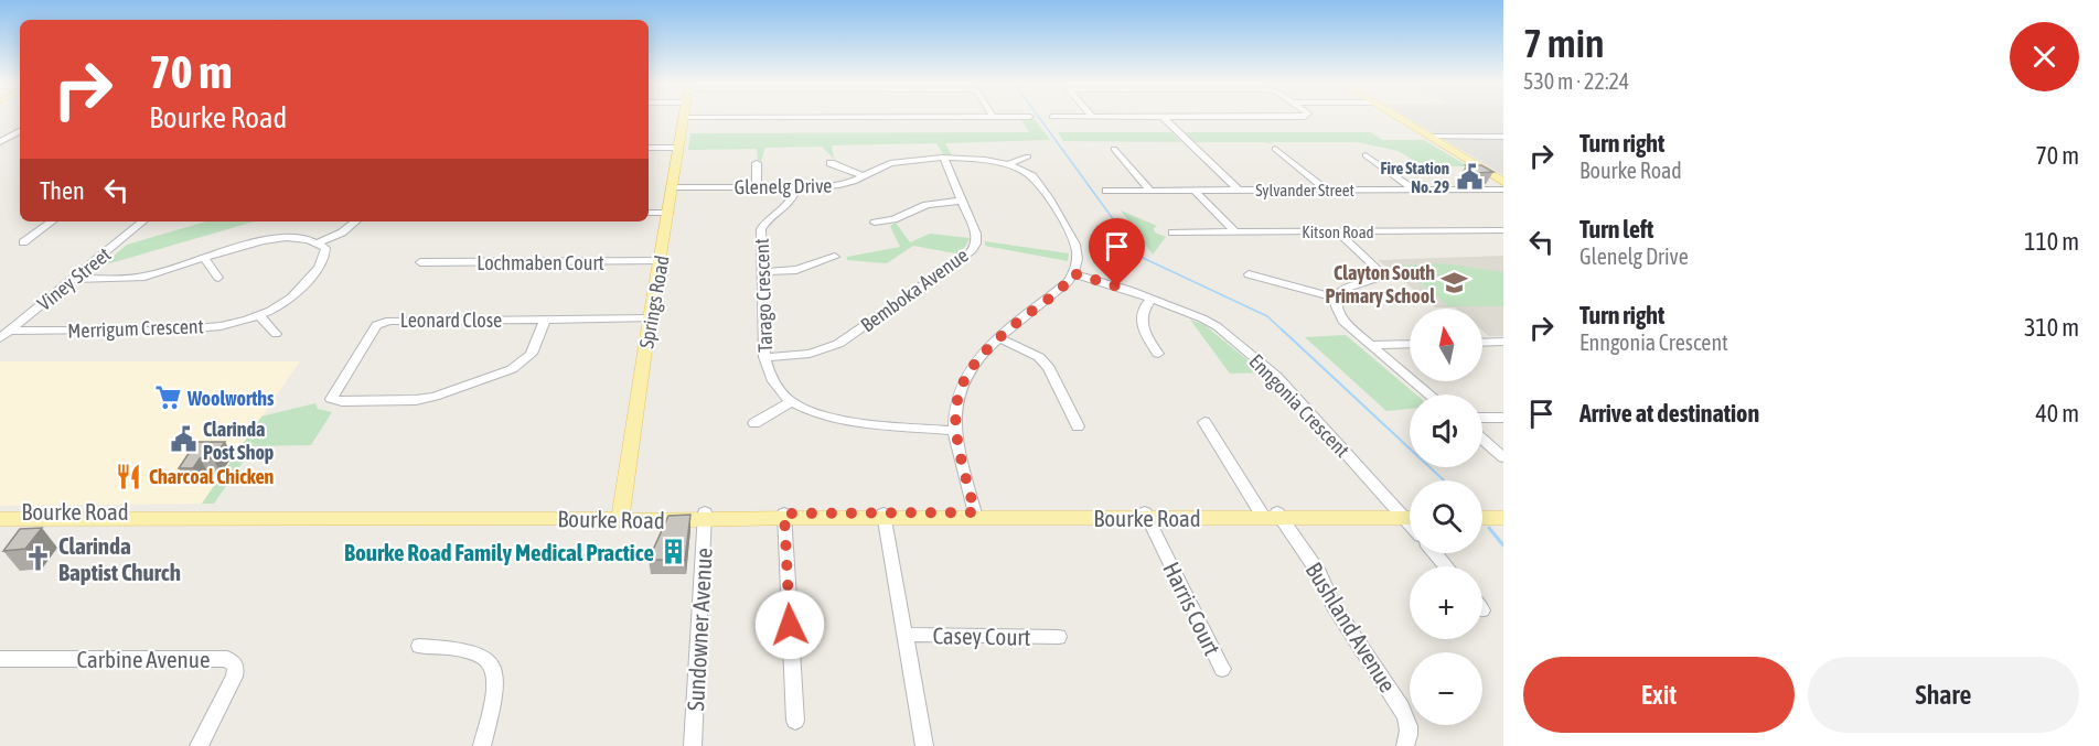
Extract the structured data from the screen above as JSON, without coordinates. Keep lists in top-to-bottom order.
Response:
{
  "streets": {
    "main road": ["Springs Road", "Bourke Road"],
    "street": [
      "Glenelg Drive",
      "Sylvander Street",
      "Kitson Road",
      "Lochmaben Court",
      "Viney Street",
      "Bemboka Avenue",
      "Tarago Crescent",
      "Leonard Close",
      "Merrigum Crescent",
      "Enngonia Crescent",
      "Harris Court",
      "Bushland Avenue",
      "Sundowner Avenue",
      "Casey Court",
      "Carbine Avenue"
    ]
  },
  "crossings": [
    ["Glenelg Drive", "Bemboka Avenue"],
    ["Glenelg Drive", "Tarago Crescent"],
    ["Glenelg Drive", "Springs Road"],
    ["Glenelg Drive", "Enngonia Crescent"],
    ["Lochmaben Court", "Springs Road"],
    ["Viney Street", "Merrigum Crescent"],
    ["Bemboka Avenue", "Tarago Crescent"],
    ["Springs Road", "Leonard Close"],
    ["Springs Road", "Bourke Road"],
    ["Enngonia Crescent", "Bourke Road"],
    ["Bourke Road", "Harris Court"],
    ["Bourke Road", "Bushland Avenue"],
    ["Bourke Road", "Sundowner Avenue"]
  ],
  "places": {
    "public building": ["Fire Station No. 29", "Clarinda Post Shop"],
    "school or university": ["Clayton South Primary School"],
    "supermarket": ["Woolworths"],
    "restaurant": ["Charcoal Chicken"],
    "building": ["Bourke Road Family Medical Practice"],
    "church": ["Clarinda Baptist Church"]
  },
  "north": "top",
  "page": {
    "heading": ["7 min", "530 m · 22:24"],
    "turn": ["70 m", "Bourke Road"],
    "list": [
      {
        "name": "Turn right",
        "note": "Bourke Road",
        "value": "70 m"
      },
      {
        "name": "Turn left",
        "note": "Glenelg Drive",
        "value": "110 m"
      },
      {
        "name": "Turn right",
        "note": "Enngonia Crescent",
        "value": "310 m"
      },
      {
        "name": "Arrive at destination",
        "value": "40 m"
      }
    ],
    "then": "Then",
    "map_buttons": ["+", "−"],
    "buttons": ["Exit", "Share"]
  }
}
